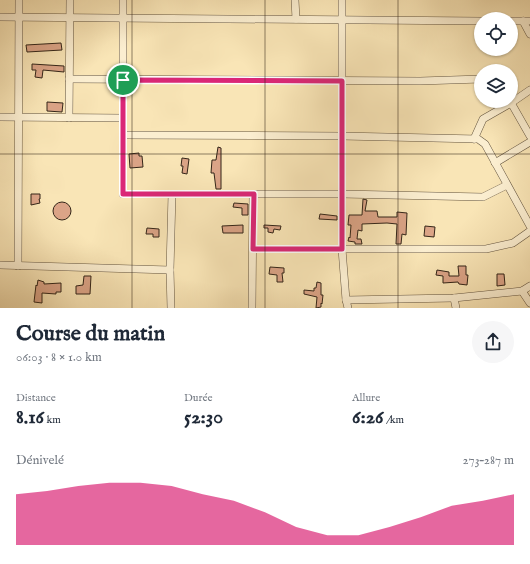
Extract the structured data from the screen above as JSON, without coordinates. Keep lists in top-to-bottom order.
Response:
{
  "page": {
    "heading": ["Course du matin", "06:03 · 8 × 1.0 km"],
    "stats": [
      ["Distance", "8.16 km"],
      ["Durée", "52:30"],
      ["Allure", "6:26 /km"]
    ],
    "chart": ["Dénivelé", "273–287 m"]
  }
}
